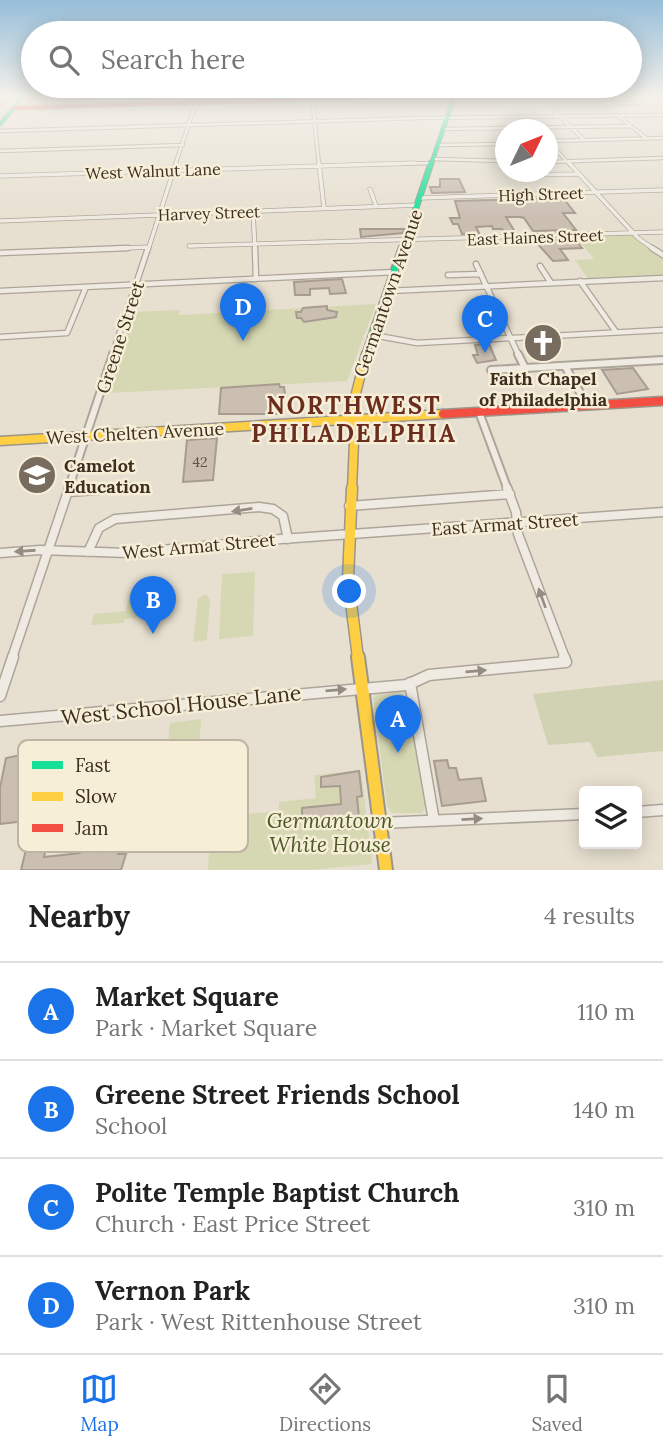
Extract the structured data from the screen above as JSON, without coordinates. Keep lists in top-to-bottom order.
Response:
{
  "streets": {
    "main road": ["Germantown Avenue", "West Chelten Avenue"],
    "street": [
      "West Walnut Lane",
      "High Street",
      "Harvey Street",
      "East Haines Street",
      "Greene Street",
      "East Armat Street",
      "West Armat Street",
      "West School House Lane"
    ]
  },
  "crossings": [
    ["West Walnut Lane", "Germantown Avenue"],
    ["West Walnut Lane", "Greene Street"],
    ["High Street", "Harvey Street"],
    ["High Street", "Germantown Avenue"],
    ["Harvey Street", "Germantown Avenue"],
    ["Harvey Street", "Greene Street"],
    ["East Haines Street", "Germantown Avenue"],
    ["Germantown Avenue", "West Chelten Avenue"],
    ["Germantown Avenue", "East Armat Street"],
    ["Germantown Avenue", "West Armat Street"],
    ["Germantown Avenue", "West School House Lane"],
    ["Greene Street", "West Chelten Avenue"],
    ["Greene Street", "West Armat Street"],
    ["East Armat Street", "West Armat Street"],
    ["East Armat Street", "West School House Lane"]
  ],
  "districts": ["NORTHWEST PHILADELPHIA"],
  "parks": ["Germantown White House"],
  "places": {
    "church": ["Faith Chapel of Philadelphia"],
    "school or university": ["Camelot Education"]
  },
  "house_numbers": ["42"],
  "legend": ["Fast", "Slow", "Jam"],
  "north": "top right",
  "page": {
    "search": "Search here",
    "pins": [
      "D",
      "C",
      "B",
      "A"
    ],
    "heading": ["Nearby", "4 results"],
    "list": [
      {
        "mark": "A",
        "name": "Market Square",
        "note": "Park · Market Square",
        "value": "110 m"
      },
      {
        "mark": "B",
        "name": "Greene Street Friends School",
        "note": "School",
        "value": "140 m"
      },
      {
        "mark": "C",
        "name": "Polite Temple Baptist Church",
        "note": "Church · East Price Street",
        "value": "310 m"
      },
      {
        "mark": "D",
        "name": "Vernon Park",
        "note": "Park · West Rittenhouse Street",
        "value": "310 m"
      }
    ],
    "nav": ["Map", "Directions", "Saved"]
  }
}
